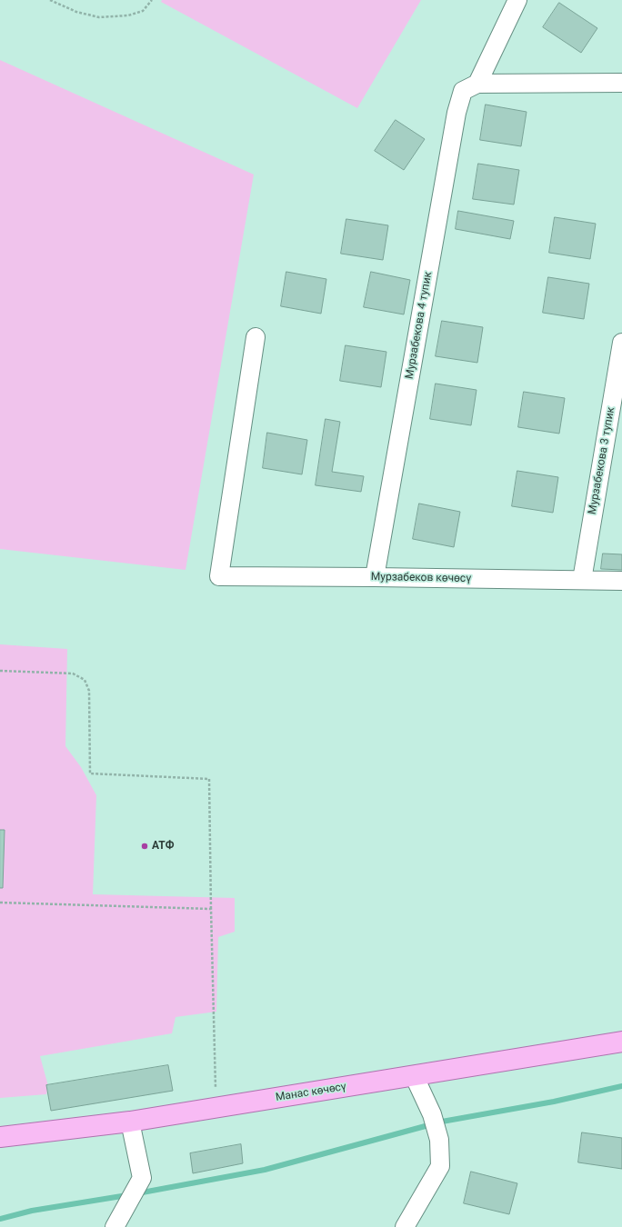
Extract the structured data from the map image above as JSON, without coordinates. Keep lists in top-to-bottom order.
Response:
{
  "streets": {
    "main road": ["Манас көчөсү"],
    "street": ["Мурзабекова 4 тупик", "Мурзабекова 3 тупик", "Мурзабеков көчөсү"]
  },
  "crossings": [
    ["Мурзабекова 4 тупик", "Мурзабеков көчөсү"],
    ["Мурзабекова 3 тупик", "Мурзабеков көчөсү"]
  ],
  "places": ["АТФ"]
}
